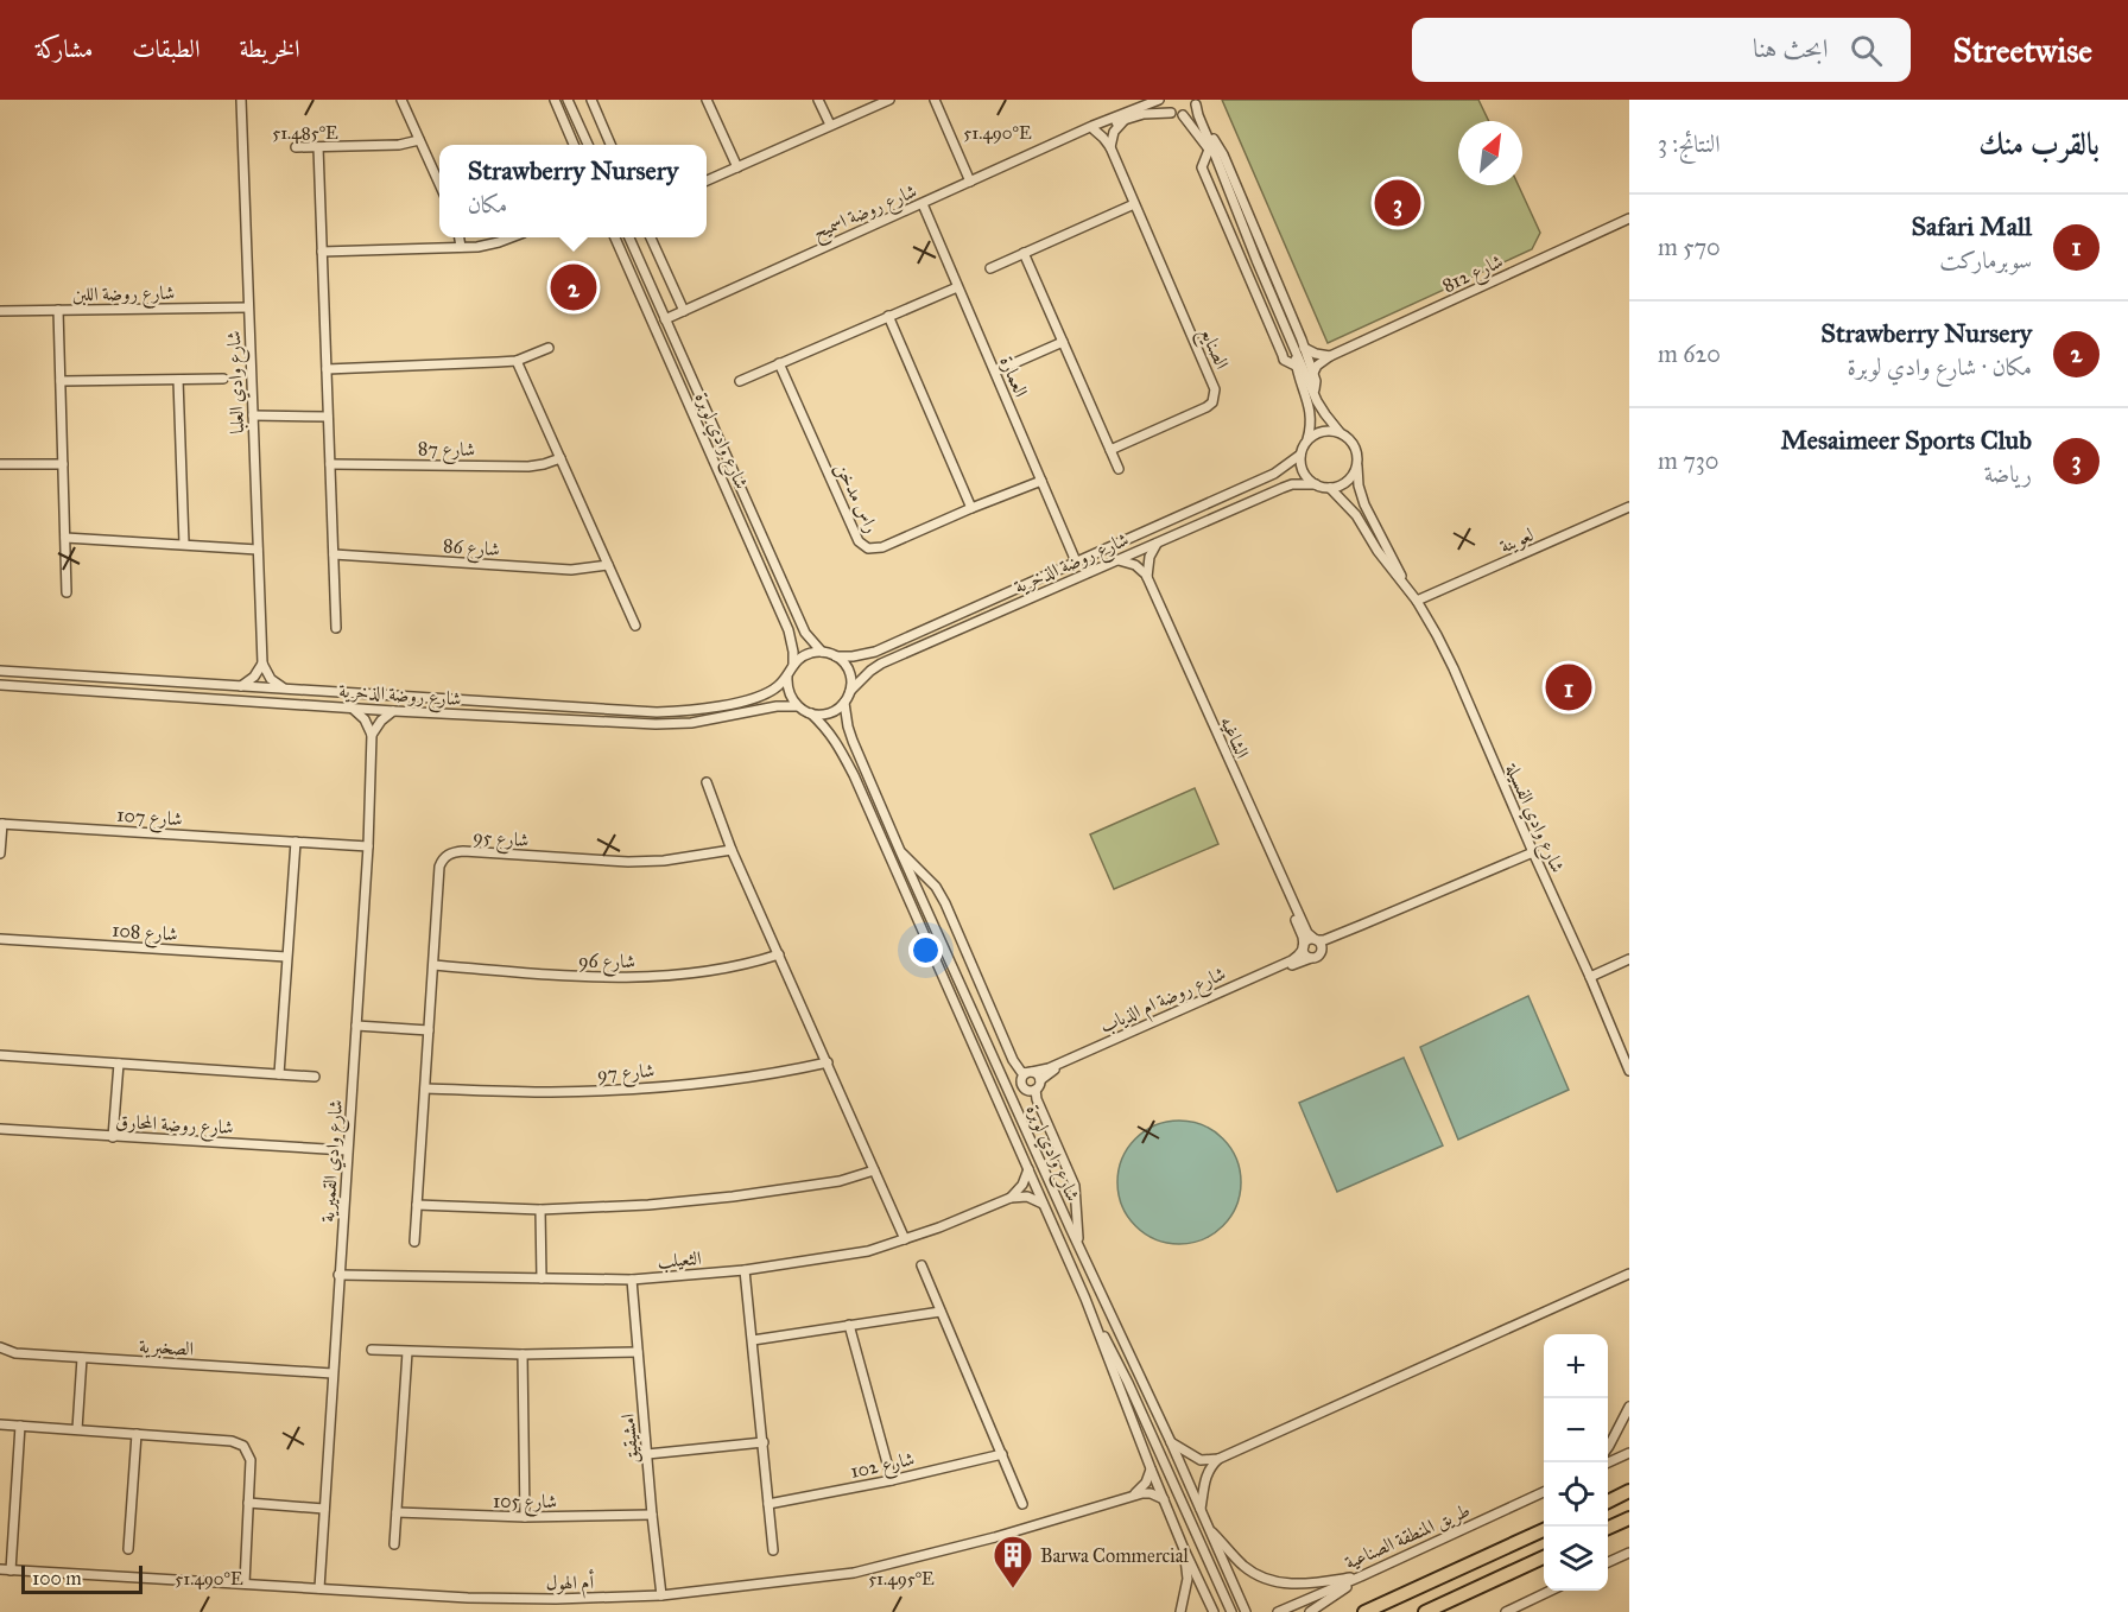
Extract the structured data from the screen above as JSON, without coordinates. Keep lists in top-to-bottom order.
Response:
{
  "streets": {
    "street": [
      "شارع روضة اسميح",
      "شارع 812",
      "شارع روضة اللبن",
      "الصنايع",
      "العمارة",
      "شارع وادي العلبا",
      "شارع وادي لوبرة",
      "شارع 87",
      "راس مدخن",
      "لعوينة",
      "شارع 86",
      "شارع روضة الذخرية",
      "الشاغيه",
      "شارع 107",
      "شارع وادي الفسيلة",
      "شارع 95",
      "شارع 108",
      "شارع 96",
      "شارع روضة ام الذياب",
      "شارع 97",
      "شارع روضة المحارق",
      "شارع وادي القميرية",
      "الثعيلب",
      "الصخبرية",
      "امشيقيق",
      "شارع 102",
      "شارع 105",
      "طريق المنطقة الصناعية",
      "أم الهول"
    ]
  },
  "crossings": [
    ["شارع روضة اسميح", "الصنايع"],
    ["شارع روضة اسميح", "العمارة"],
    ["شارع روضة اسميح", "شارع وادي لوبرة"],
    ["شارع روضة اللبن", "شارع وادي العلبا"],
    ["العمارة", "راس مدخن"],
    ["العمارة", "شارع روضة الذخرية"],
    ["شارع وادي لوبرة", "شارع روضة الذخرية"],
    ["شارع وادي لوبرة", "أم الهول"],
    ["لعوينة", "شارع وادي الفسيلة"],
    ["شارع روضة الذخرية", "شارع وادي الفسيلة"],
    ["الشاغيه", "شارع روضة ام الذياب"],
    ["شارع 107", "شارع وادي القميرية"],
    ["شارع 95", "شارع 96"],
    ["شارع 95", "شارع 97"],
    ["شارع روضة المحارق", "شارع وادي القميرية"],
    ["شارع وادي القميرية", "الثعيلب"],
    ["شارع وادي القميرية", "الصخبرية"],
    ["شارع وادي القميرية", "أم الهول"],
    ["الثعيلب", "امشيقيق"],
    ["امشيقيق", "شارع 105"],
    ["امشيقيق", "أم الهول"]
  ],
  "places": {
    "building": ["Barwa Commercial"]
  },
  "scale_bar": "100 m",
  "north": "top right",
  "page": {
    "header": "Streetwise",
    "search": "ابحث هنا",
    "nav": ["الخريطة", "الطبقات", "مشاركة"],
    "heading": ["بالقرب منك", "النتائج: 3"],
    "popup": ["Strawberry Nursery", "مكان"],
    "pins": ["3", "2", "1"],
    "list": [
      {
        "mark": "1",
        "name": "Safari Mall",
        "note": "سوبرماركت",
        "value": "570 m"
      },
      {
        "mark": "2",
        "name": "Strawberry Nursery",
        "note": "مكان · شارع وادي لوبرة",
        "value": "620 m"
      },
      {
        "mark": "3",
        "name": "Mesaimeer Sports Club",
        "note": "رياضة",
        "value": "730 m"
      }
    ],
    "map_buttons": ["+", "−"],
    "scale": "100 m"
  },
  "coordinates": ["51.485°E", "51.490°E", "51.495°E"]
}
